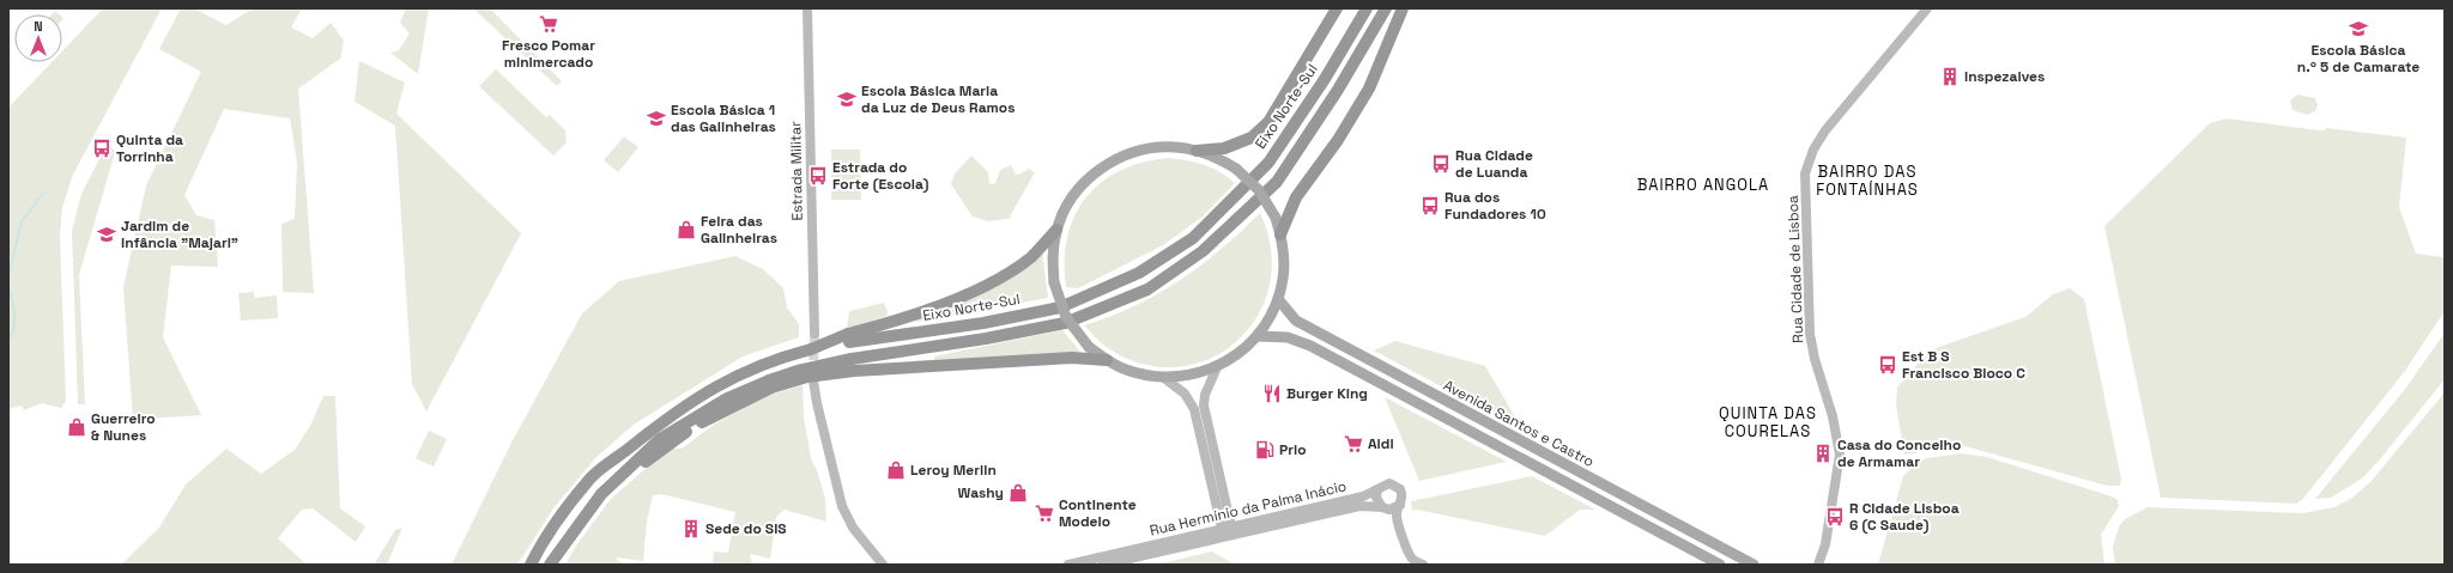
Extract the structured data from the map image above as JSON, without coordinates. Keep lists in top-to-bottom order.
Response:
{
  "streets": {
    "highway": ["Eixo Norte-Sul"],
    "main road": ["Avenida Santos e Castro"],
    "street": ["Estrada Militar", "Rua Cidade de Lisboa", "Rua Hermínio da Palma Inácio"]
  },
  "districts": ["BAIRRO DAS FONTAÍNHAS", "BAIRRO ANGOLA", "QUINTA DAS COURELAS"],
  "places": {
    "supermarket": ["Fresco Pomar minimercado", "Aldi", "Continente Modelo"],
    "school or university": [
      "Escola Básica n.º 5 de Camarate",
      "Escola Básica Maria da Luz de Deus Ramos",
      "Escola Básica 1 das Galinheiras",
      "Jardim de Infância \"Majari\""
    ],
    "building": ["Inspezalves", "Casa do Concelho de Armamar", "Sede do SIS"],
    "bus stop": [
      "Quinta da Torrinha",
      "Rua Cidade de Luanda",
      "Estrada do Forte (Escola)",
      "Rua dos Fundadores 10",
      "Est B S Francisco Bloco C",
      "R Cidade Lisboa 6 (C Saude)"
    ],
    "shop": [
      "Feira das Galinheiras",
      "Guerreiro & Nunes",
      "Leroy Merlin",
      "Washy"
    ],
    "restaurant": ["Burger King"],
    "fuel station": ["Prio"]
  },
  "north": "top"
}
